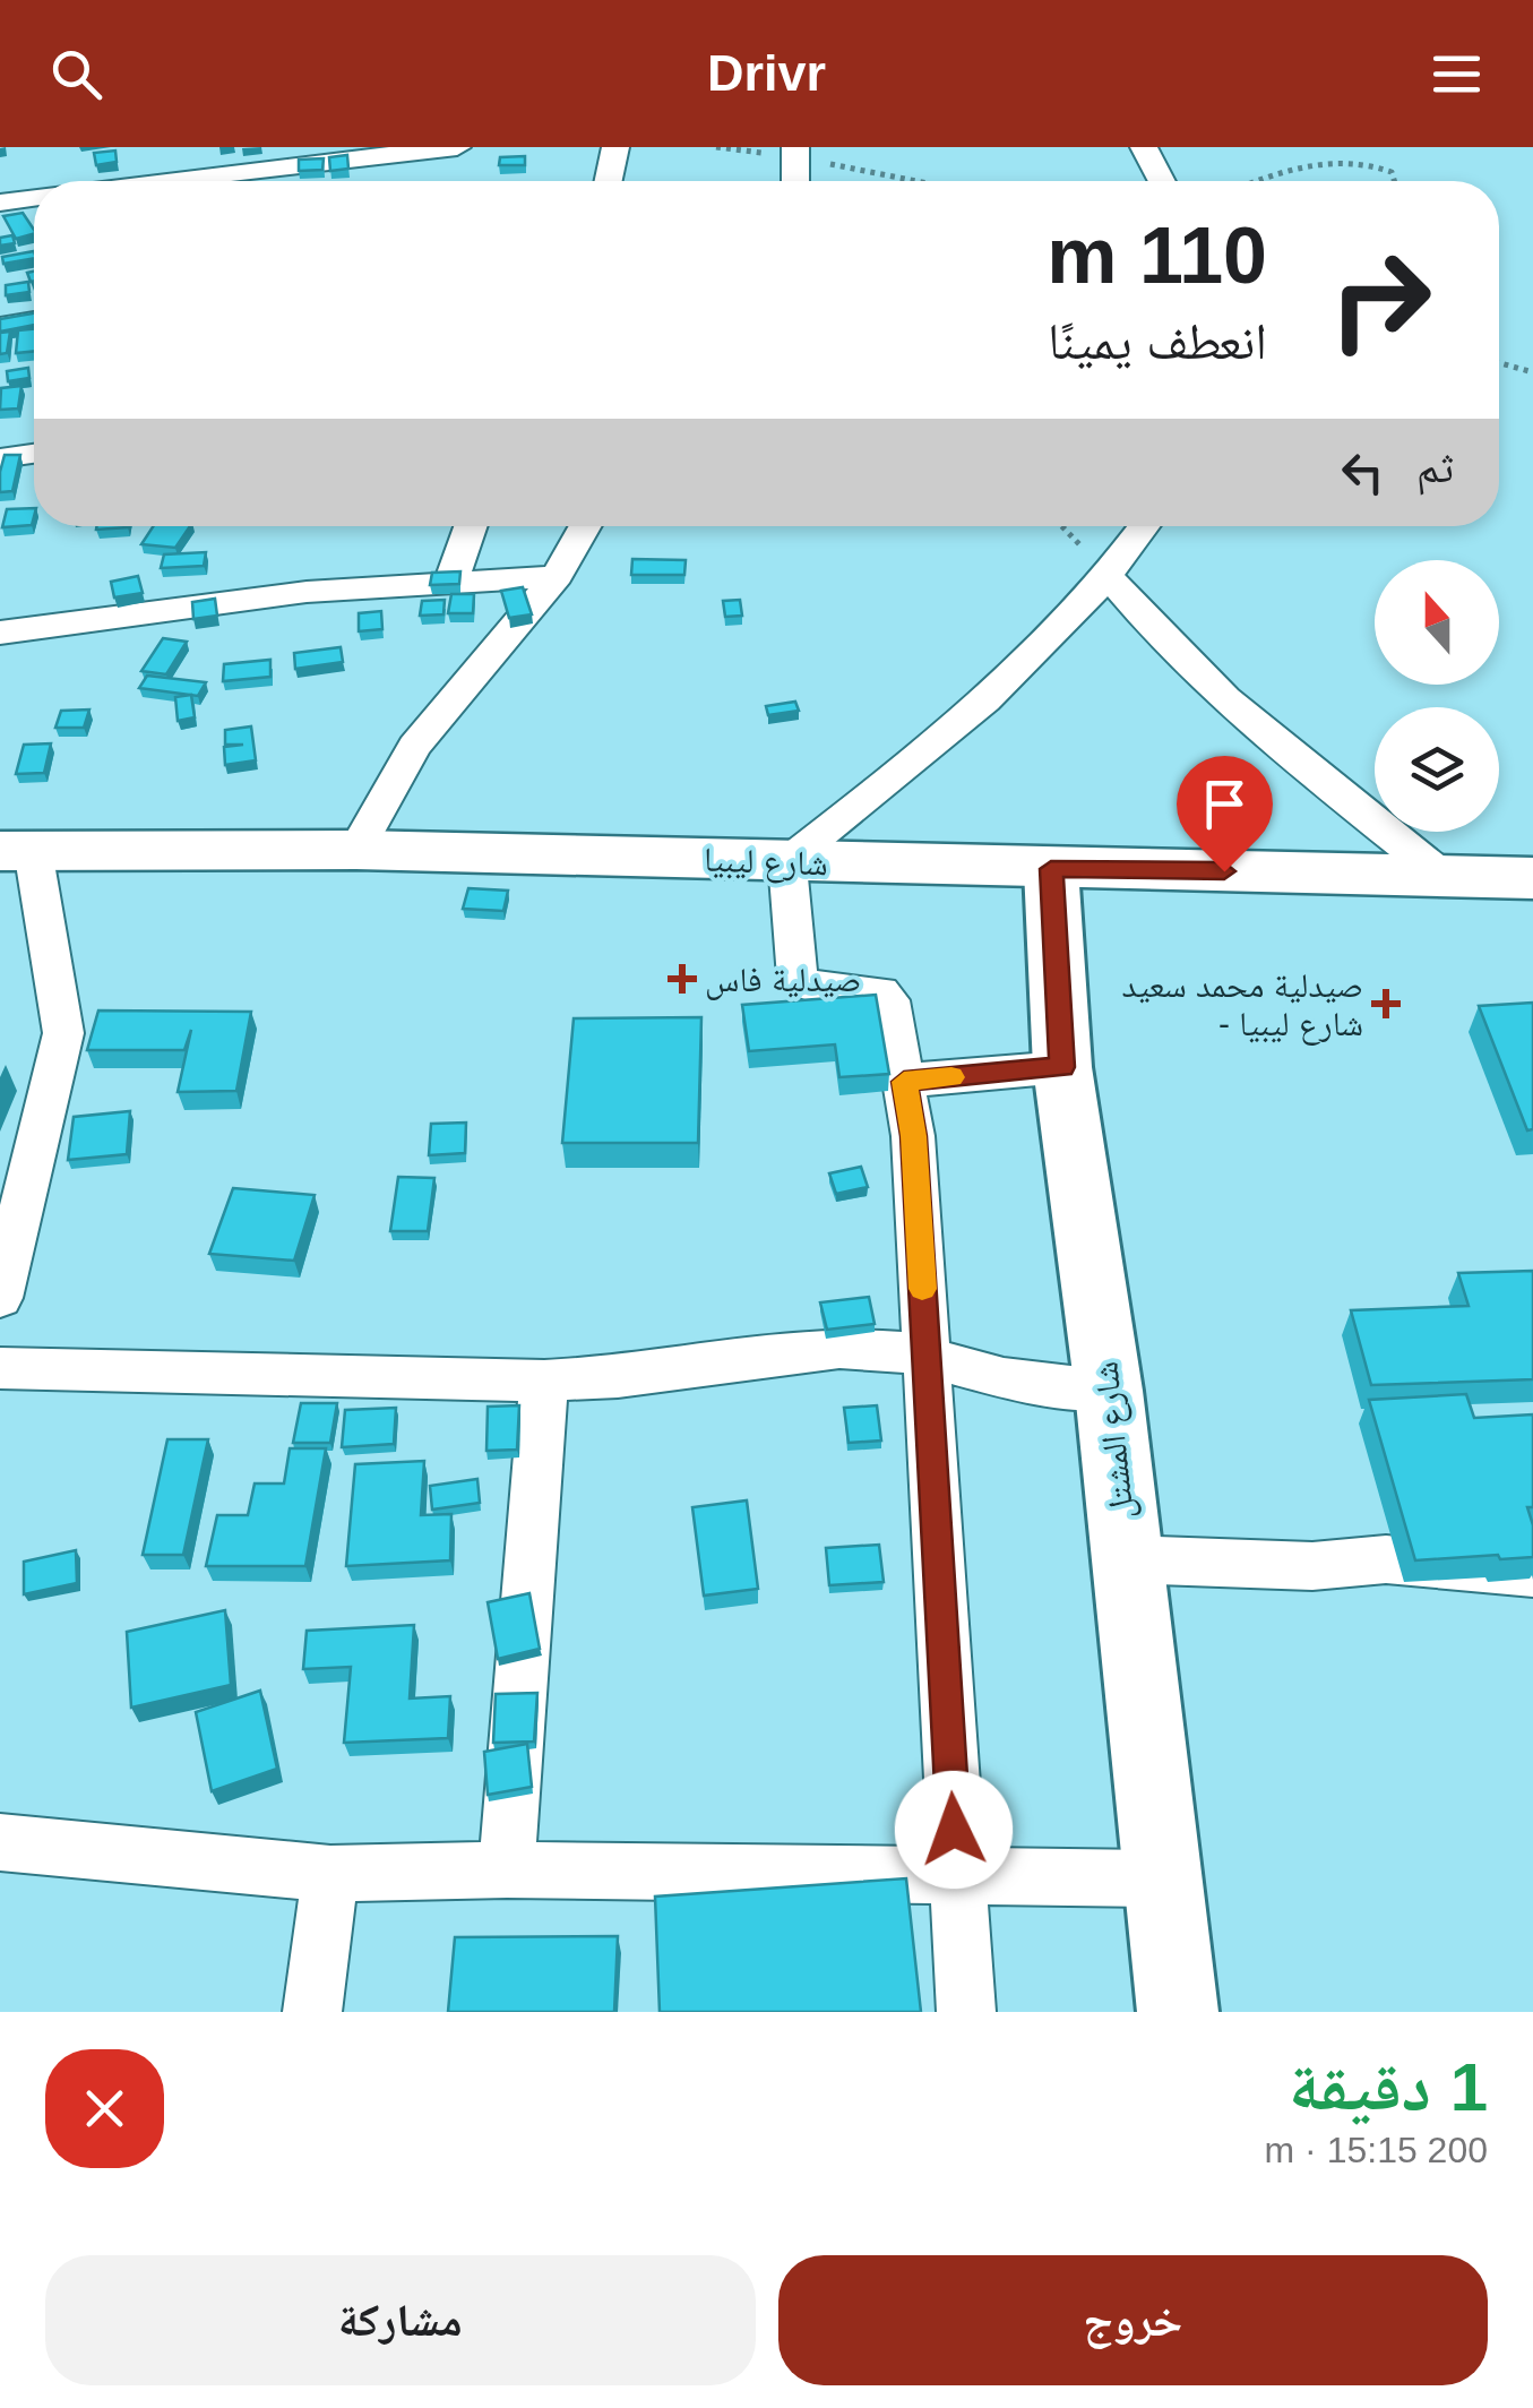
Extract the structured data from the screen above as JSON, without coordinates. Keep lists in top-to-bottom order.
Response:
{
  "streets": {
    "highway": ["شارع ليبيا"],
    "street": ["شارع المشتل"]
  },
  "crossings": [
    ["شارع ليبيا", "شارع المشتل"]
  ],
  "places": {
    "health": ["صيدلية فاس", "صيدلية محمد سعيد - شارع ليبيا"]
  },
  "north": "top",
  "page": {
    "header": "Drivr",
    "turn": ["110 m", "انعطف يمينًا"],
    "then": "ثم",
    "heading": ["1 دقيقة", "200 m · 15:15"],
    "buttons": ["خروج", "مشاركة"]
  }
}
